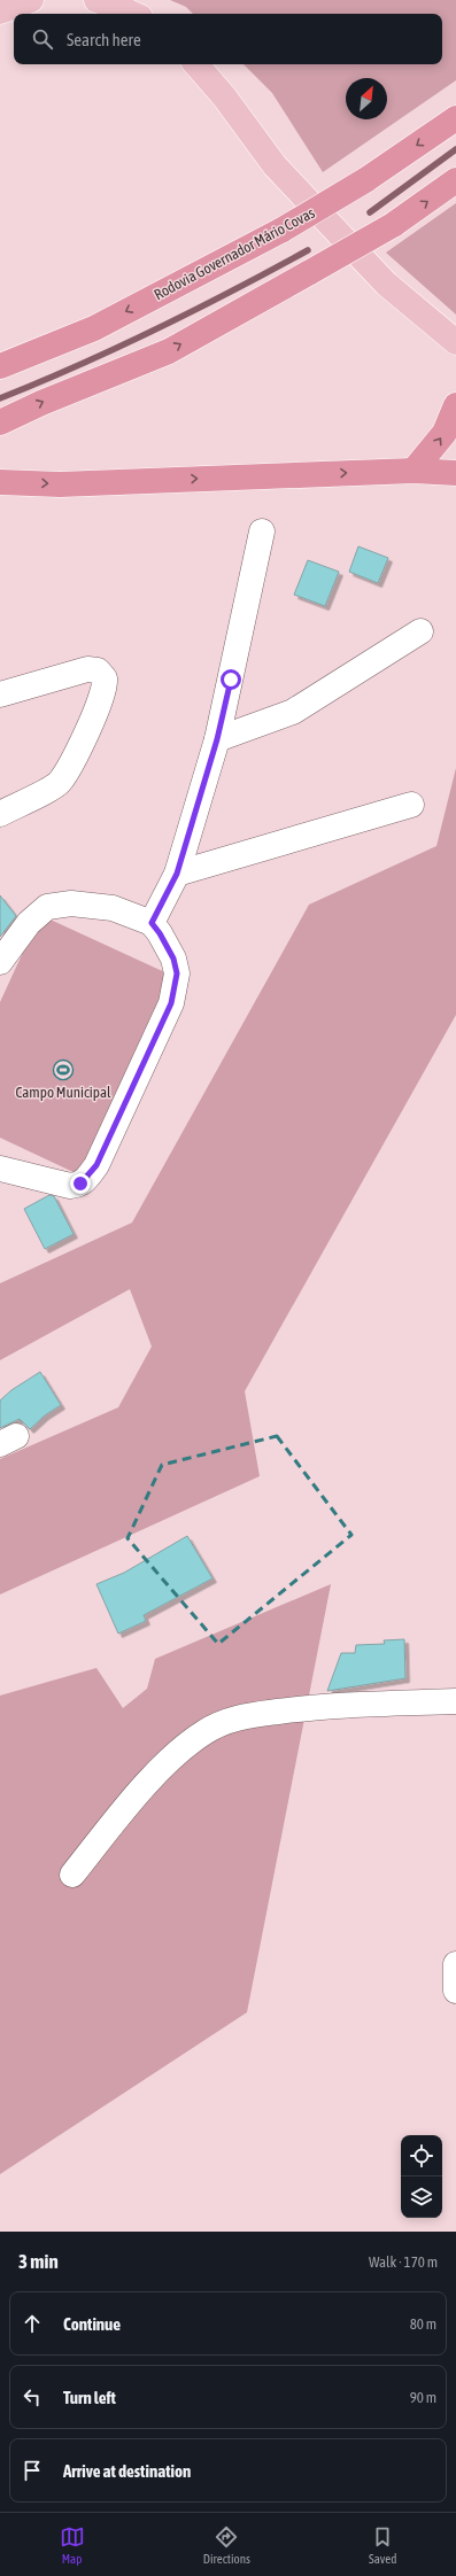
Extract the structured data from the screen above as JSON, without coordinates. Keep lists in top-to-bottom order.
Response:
{
  "streets": {
    "highway": ["Rodovia Governador Mário Covas"]
  },
  "places": {
    "sports": ["Campo Municipal"]
  },
  "north": "top right",
  "page": {
    "search": "Search here",
    "heading": ["3 min", "Walk · 170 m"],
    "list": [
      ["Continue", "80 m"],
      ["Turn left", "90 m"],
      "Arrive at destination"
    ],
    "nav": ["Map", "Directions", "Saved"]
  }
}
